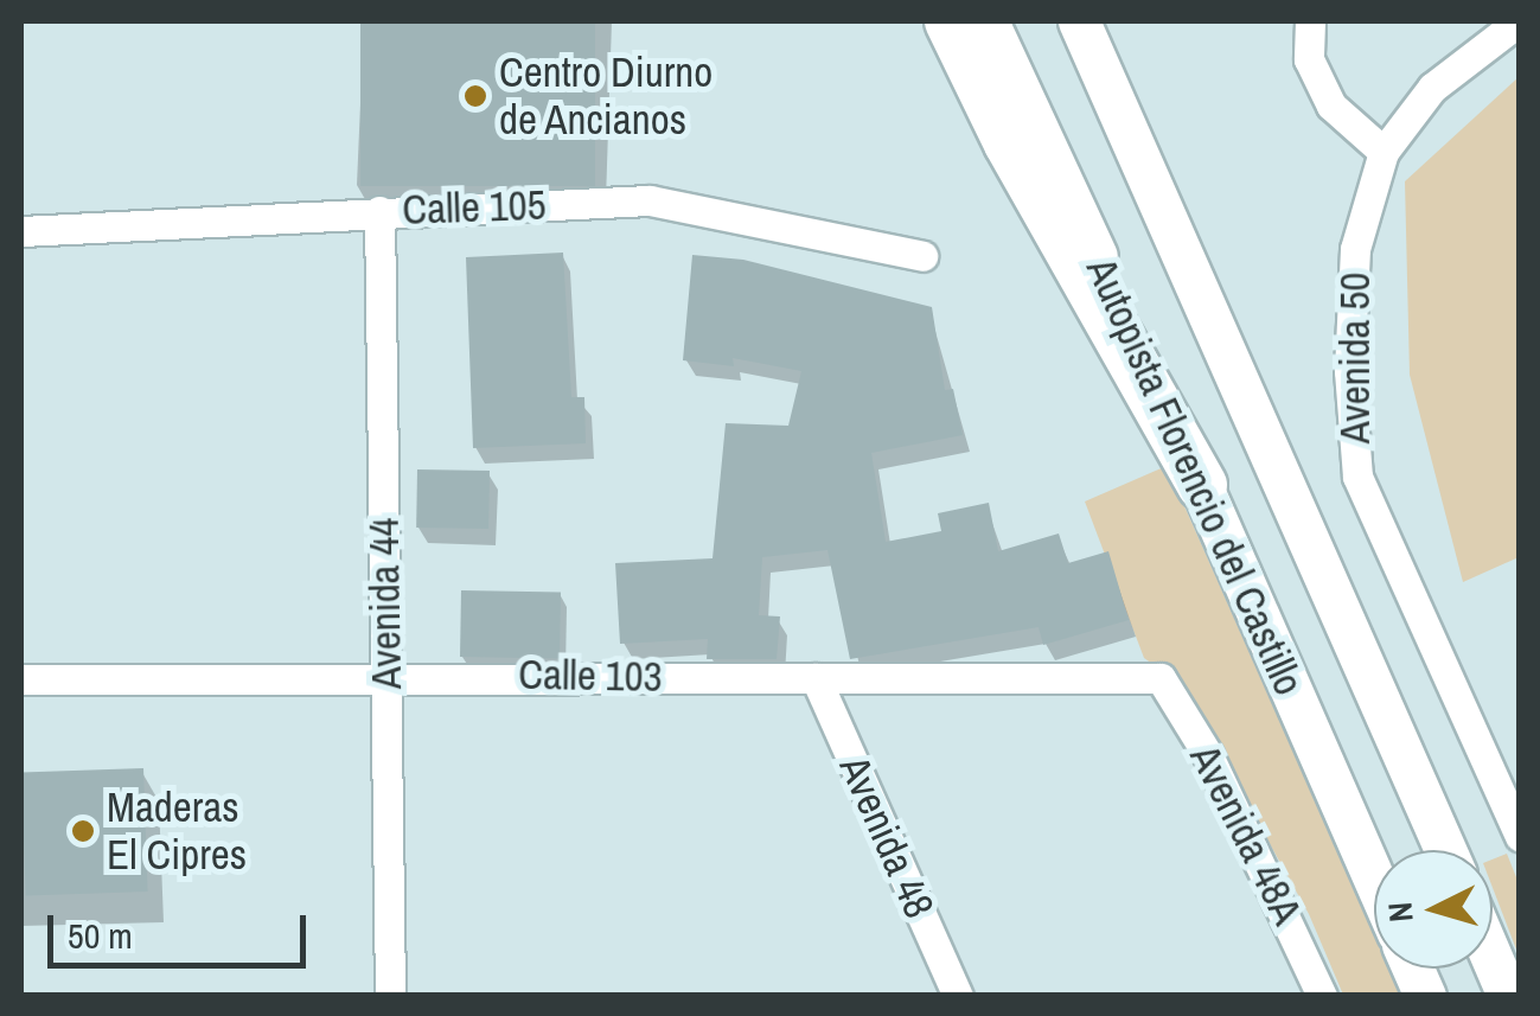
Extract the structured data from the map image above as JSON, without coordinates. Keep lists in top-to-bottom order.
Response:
{
  "streets": {
    "main road": ["Autopista Florencio del Castillo"],
    "street": [
      "Calle 105",
      "Avenida 50",
      "Avenida 44",
      "Calle 103",
      "Avenida 48A",
      "Avenida 48"
    ]
  },
  "crossings": [
    ["Calle 105", "Avenida 44"],
    ["Avenida 44", "Calle 103"],
    ["Calle 103", "Avenida 48A"],
    ["Calle 103", "Avenida 48"]
  ],
  "places": ["Centro Diurno de Ancianos", "Maderas El Cipres"],
  "scale_bar": "50 m",
  "north": "left"
}
